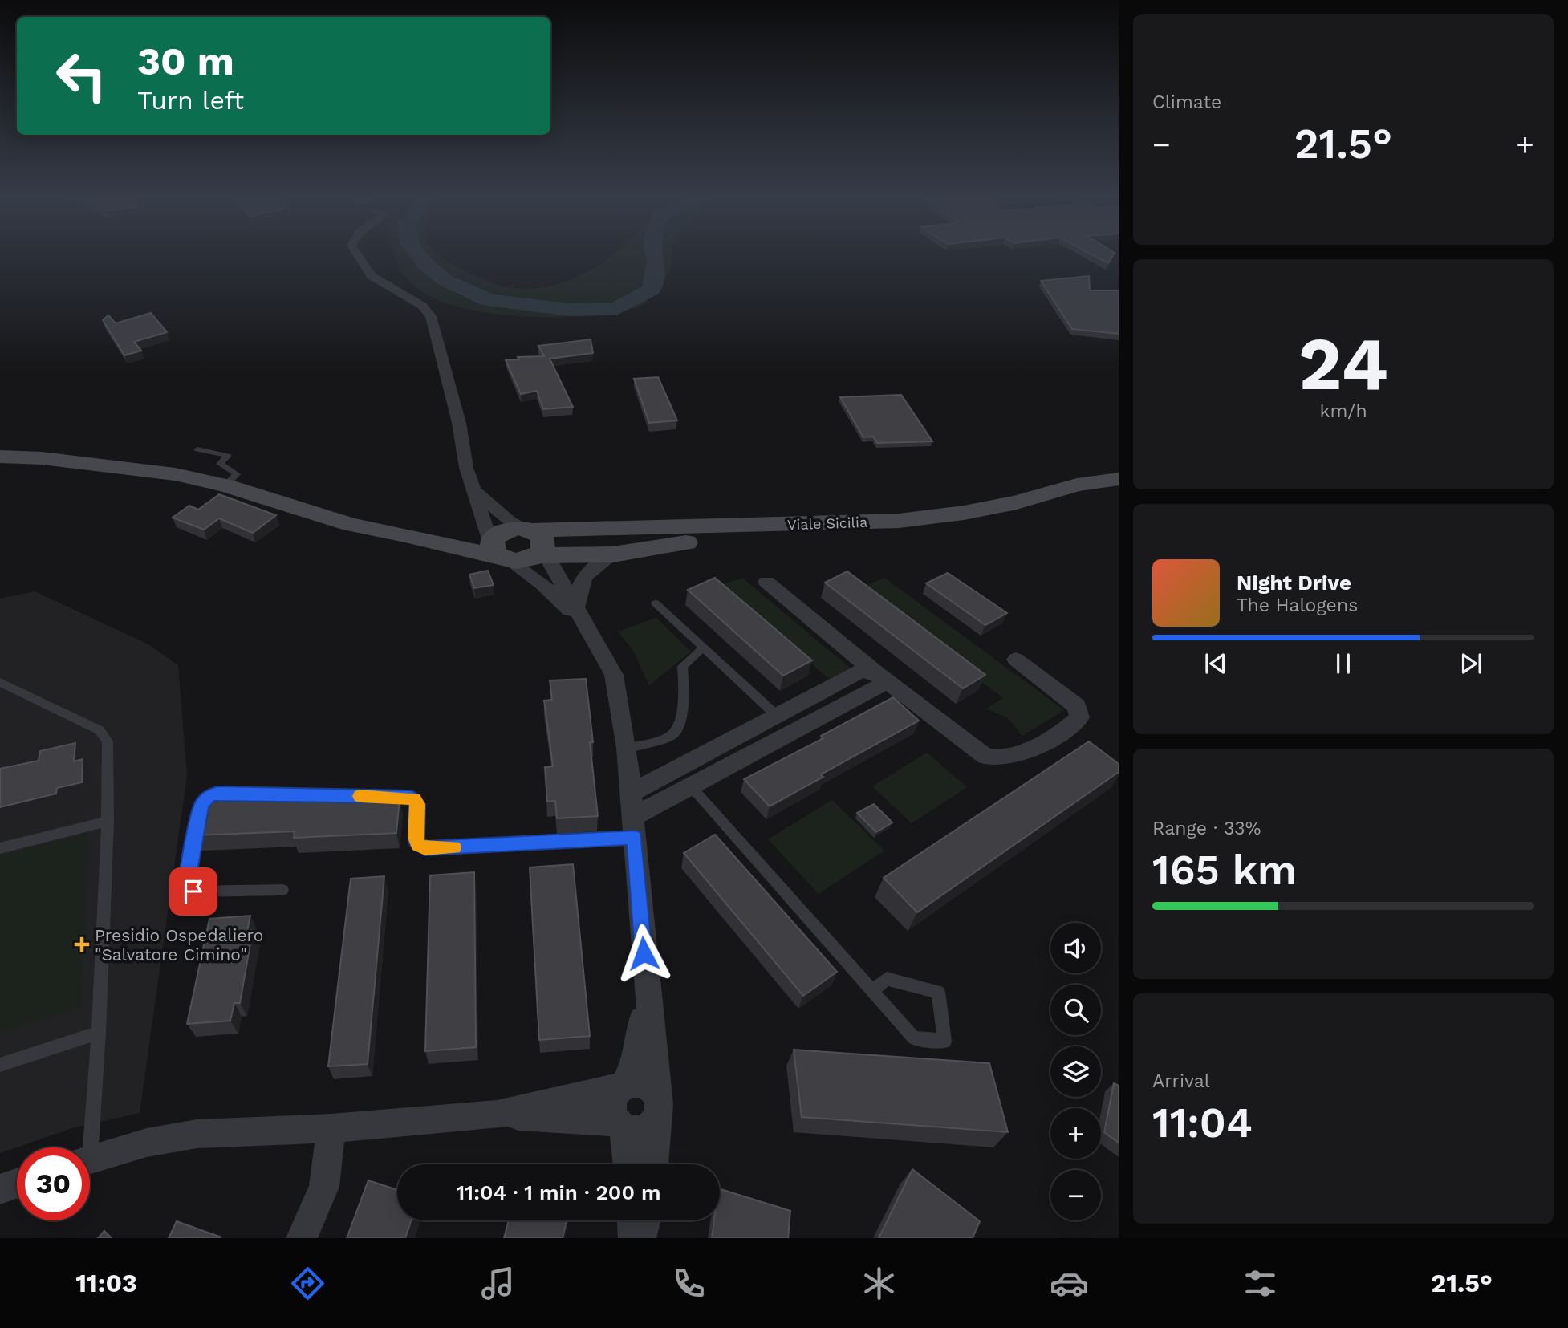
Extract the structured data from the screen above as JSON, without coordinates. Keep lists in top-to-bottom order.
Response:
{
  "streets": {
    "main road": ["Viale Sicilia"]
  },
  "places": {
    "health": ["Presidio Ospedaliero \"Salvatore Cimino\""]
  },
  "page": {
    "tile": [
      "Climate",
      ["24", "km/h"],
      ["Range · 33%", "165 km"],
      ["Arrival", "11:04"]
    ],
    "turn": ["30 m", "Turn left"],
    "heat": ["−", "21.5°", "+"],
    "song": ["Night Drive", "The Halogens"],
    "map_buttons": ["+", "−"],
    "limit": "30",
    "trip": "11:04 · 1 min · 200 m",
    "tabs": ["11:03", "21.5°"]
  }
}
